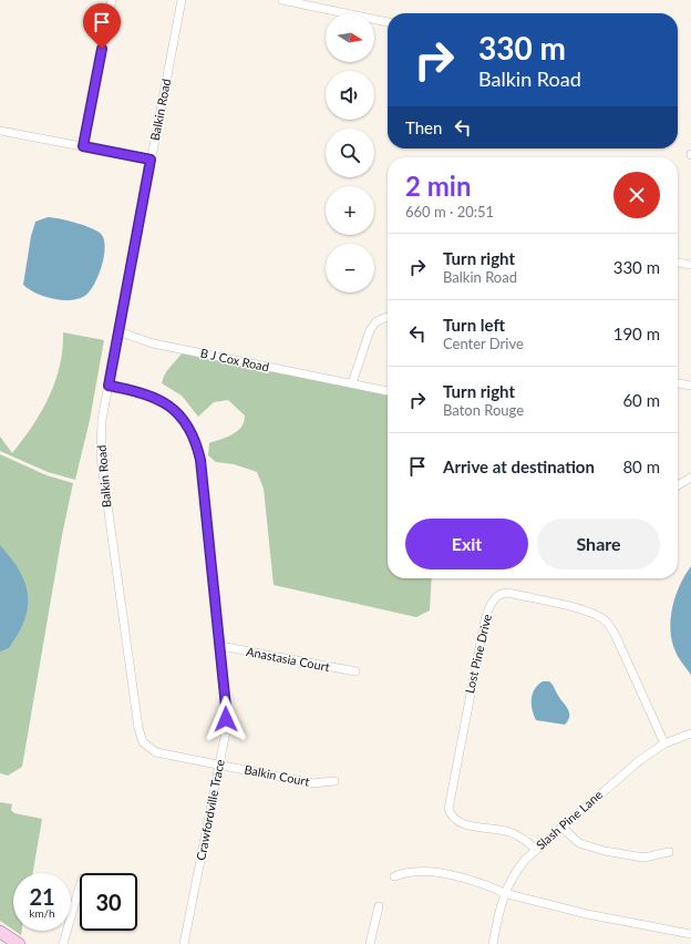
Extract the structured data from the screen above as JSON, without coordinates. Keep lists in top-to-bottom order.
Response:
{
  "streets": {
    "street": [
      "Balkin Road",
      "B J Cox Road",
      "Lost Pine Drive",
      "Anastasia Court",
      "Balkin Court",
      "Crawfordville Trace",
      "Slash Pine Lane"
    ]
  },
  "crossings": [
    ["Balkin Road", "B J Cox Road"],
    ["Balkin Road", "Balkin Court"],
    ["Balkin Road", "Crawfordville Trace"],
    ["Lost Pine Drive", "Slash Pine Lane"],
    ["Anastasia Court", "Crawfordville Trace"],
    ["Balkin Court", "Crawfordville Trace"]
  ],
  "north": "right",
  "page": {
    "map_buttons": ["+", "−"],
    "turn": ["330 m", "Balkin Road"],
    "then": "Then",
    "heading": ["2 min", "660 m · 20:51"],
    "list": [
      {
        "name": "Turn right",
        "note": "Balkin Road",
        "value": "330 m"
      },
      {
        "name": "Turn left",
        "note": "Center Drive",
        "value": "190 m"
      },
      {
        "name": "Turn right",
        "note": "Baton Rouge",
        "value": "60 m"
      },
      {
        "name": "Arrive at destination",
        "value": "80 m"
      }
    ],
    "buttons": ["Exit", "Share"],
    "speed": "21 km/h",
    "limit": "30"
  }
}
